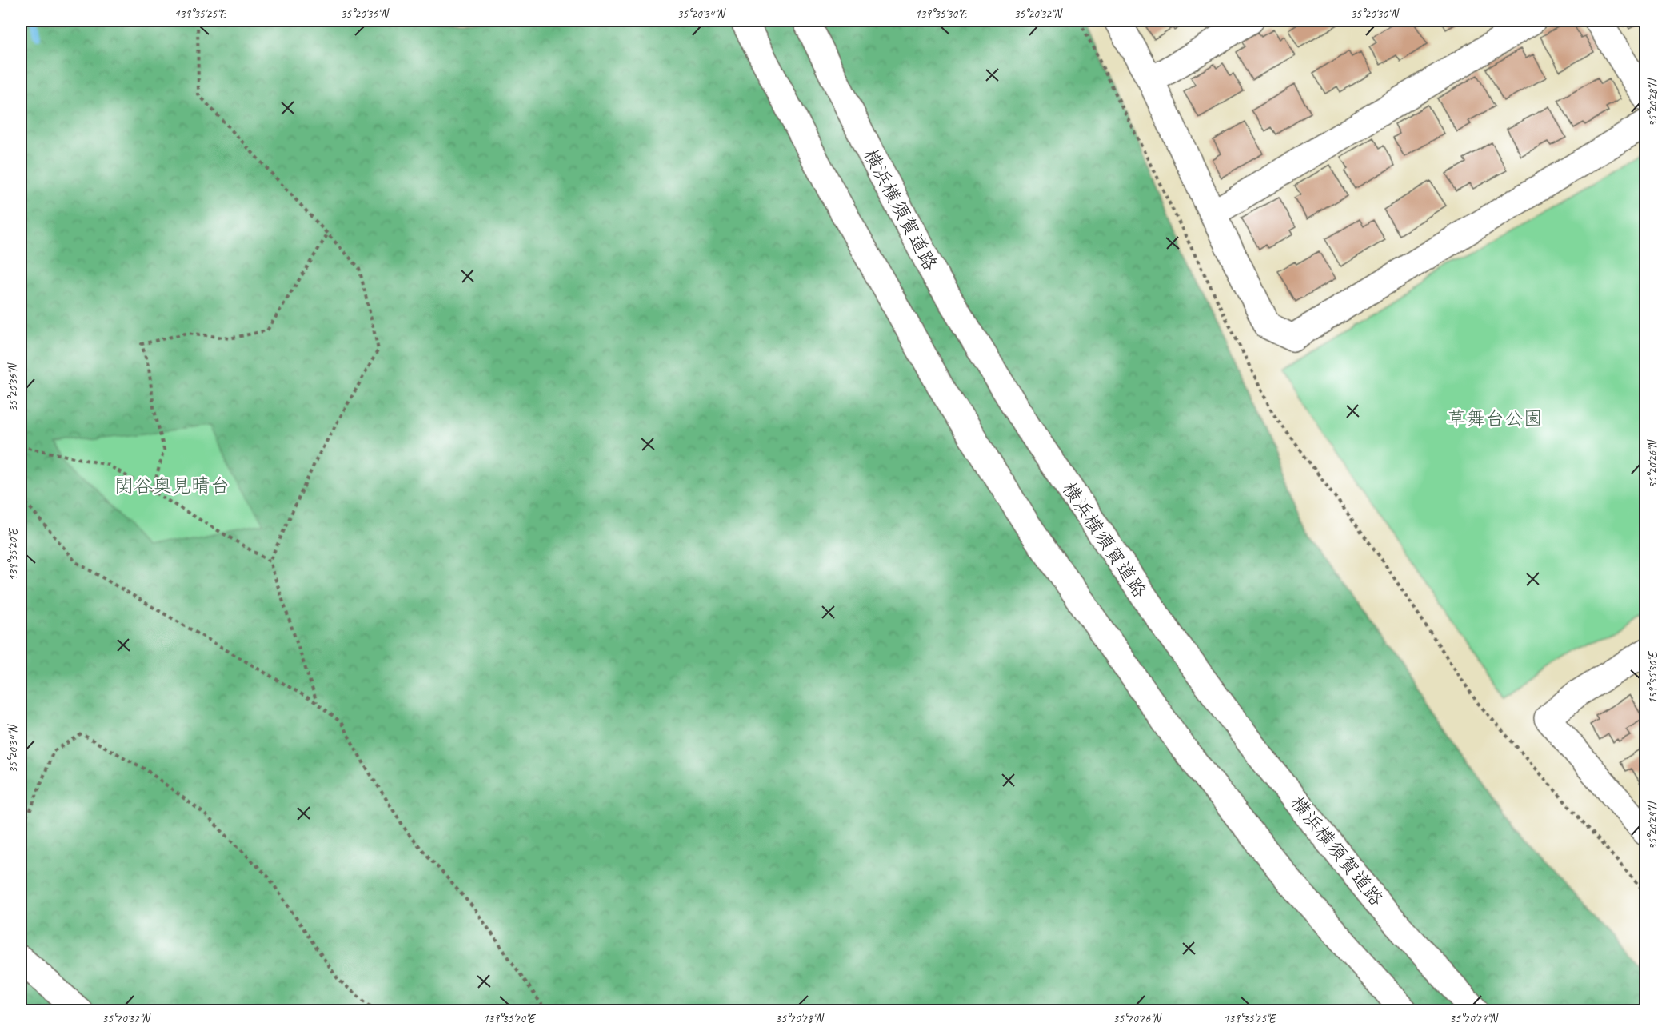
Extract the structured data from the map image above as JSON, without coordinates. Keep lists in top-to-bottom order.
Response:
{
  "streets": {
    "main road": ["横浜横須賀道路"]
  },
  "parks": ["草舞台公園", "関谷奥見晴台"],
  "coordinates": [
    "139°35'25\"E",
    "35°20'36\"N",
    "35°20'34\"N",
    "139°35'30\"E",
    "35°20'32\"N",
    "35°20'30\"N",
    "35°20'28\"N",
    "35°20'26\"N",
    "139°35'20\"E",
    "35°20'24\"N"
  ]
}
